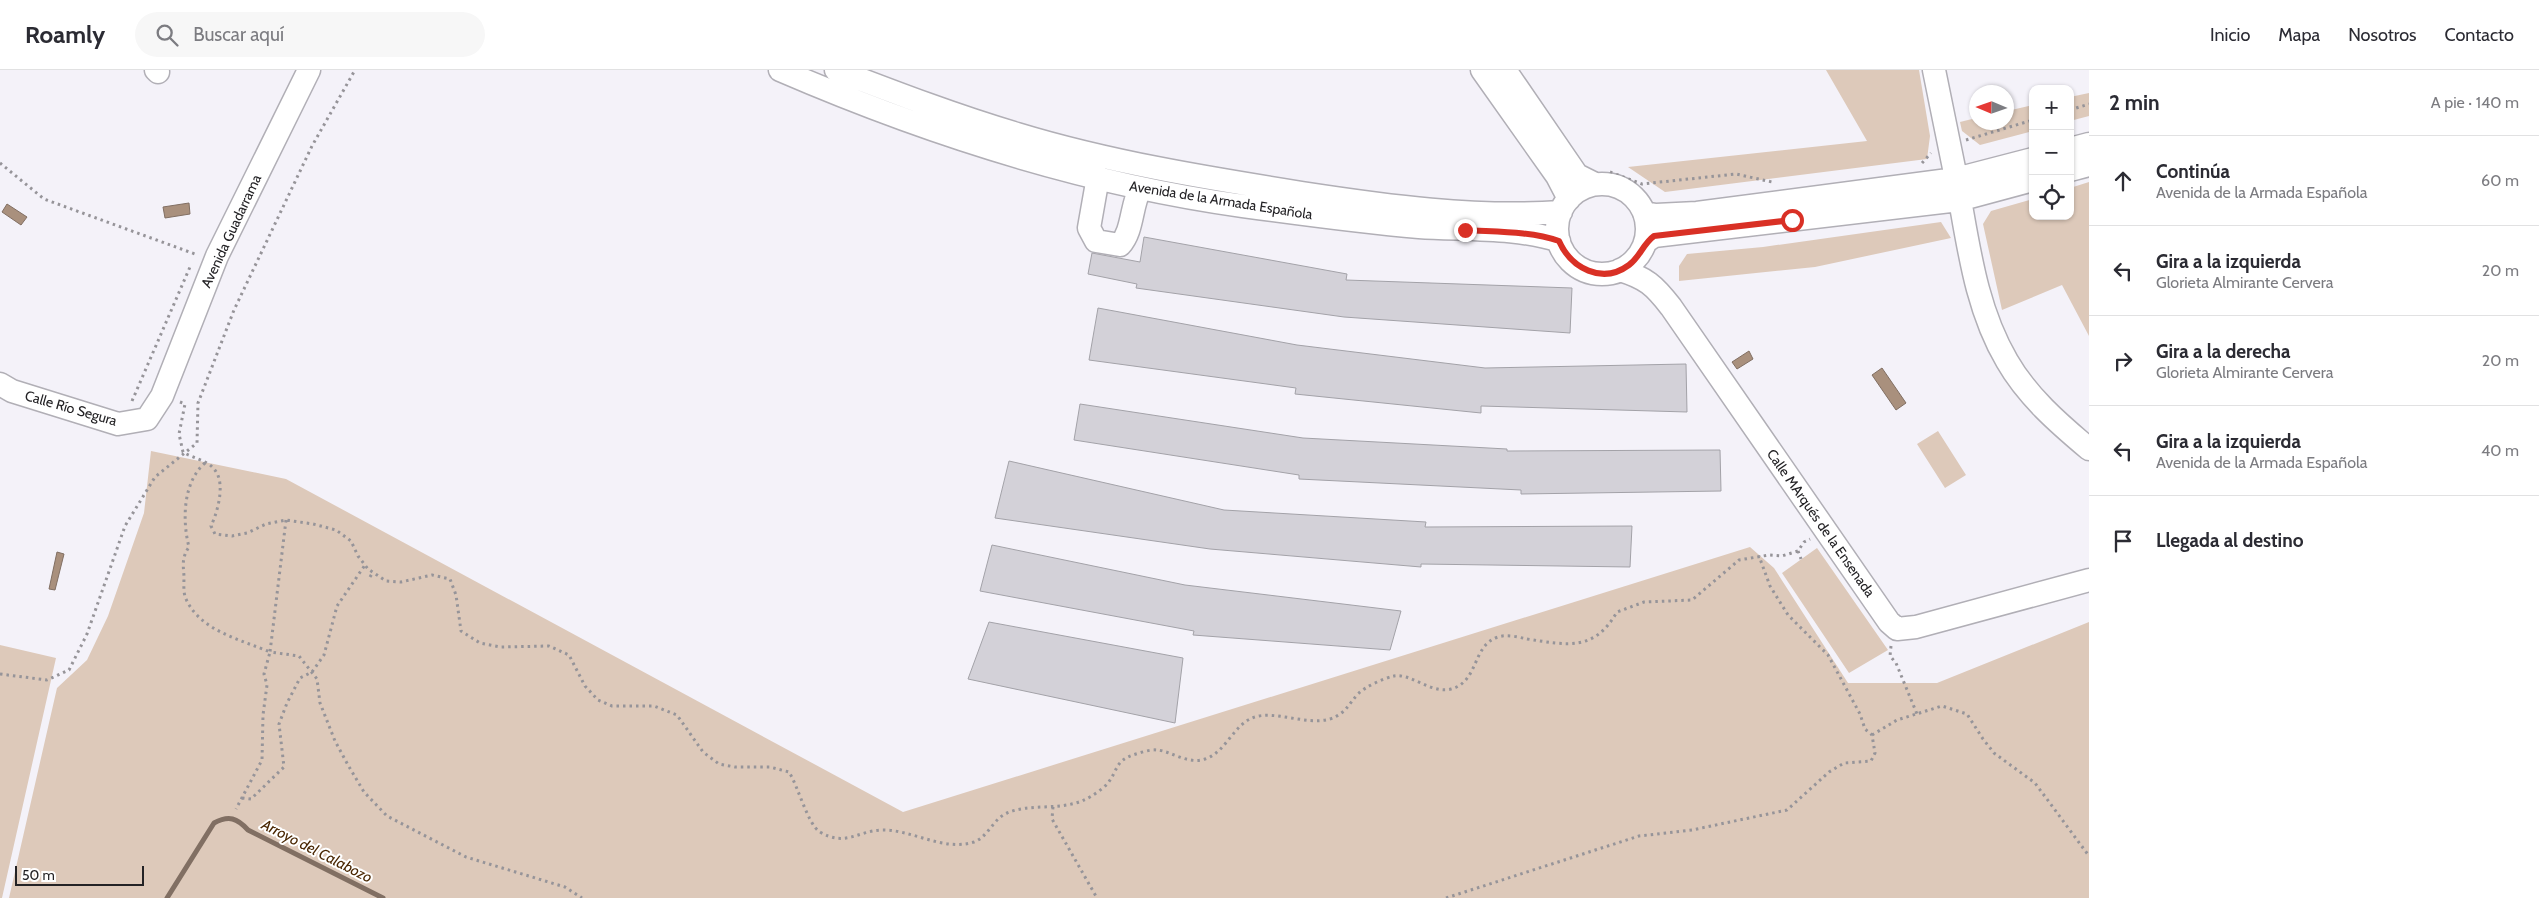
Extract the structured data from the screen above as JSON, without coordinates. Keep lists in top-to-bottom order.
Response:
{
  "streets": {
    "street": [
      "Avenida de la Armada Española",
      "Avenida Guadarrama",
      "Calle Río Segura",
      "Calle MArqués de la Ensenada"
    ]
  },
  "crossings": [
    ["Avenida de la Armada Española", "Calle MArqués de la Ensenada"],
    ["Avenida Guadarrama", "Calle Río Segura"]
  ],
  "water": ["Arroyo del Calabozo"],
  "scale_bar": "50 m",
  "north": "left",
  "page": {
    "header": "Roamly",
    "search": "Buscar aquí",
    "nav": [
      "Inicio",
      "Mapa",
      "Nosotros",
      "Contacto"
    ],
    "heading": ["2 min", "A pie · 140 m"],
    "map_buttons": ["+", "−"],
    "list": [
      ["Continúa", "Avenida de la Armada Española", "60 m"],
      ["Gira a la izquierda", "Glorieta Almirante Cervera", "20 m"],
      ["Gira a la derecha", "Glorieta Almirante Cervera", "20 m"],
      ["Gira a la izquierda", "Avenida de la Armada Española", "40 m"],
      "Llegada al destino"
    ],
    "scale": "50 m"
  }
}
